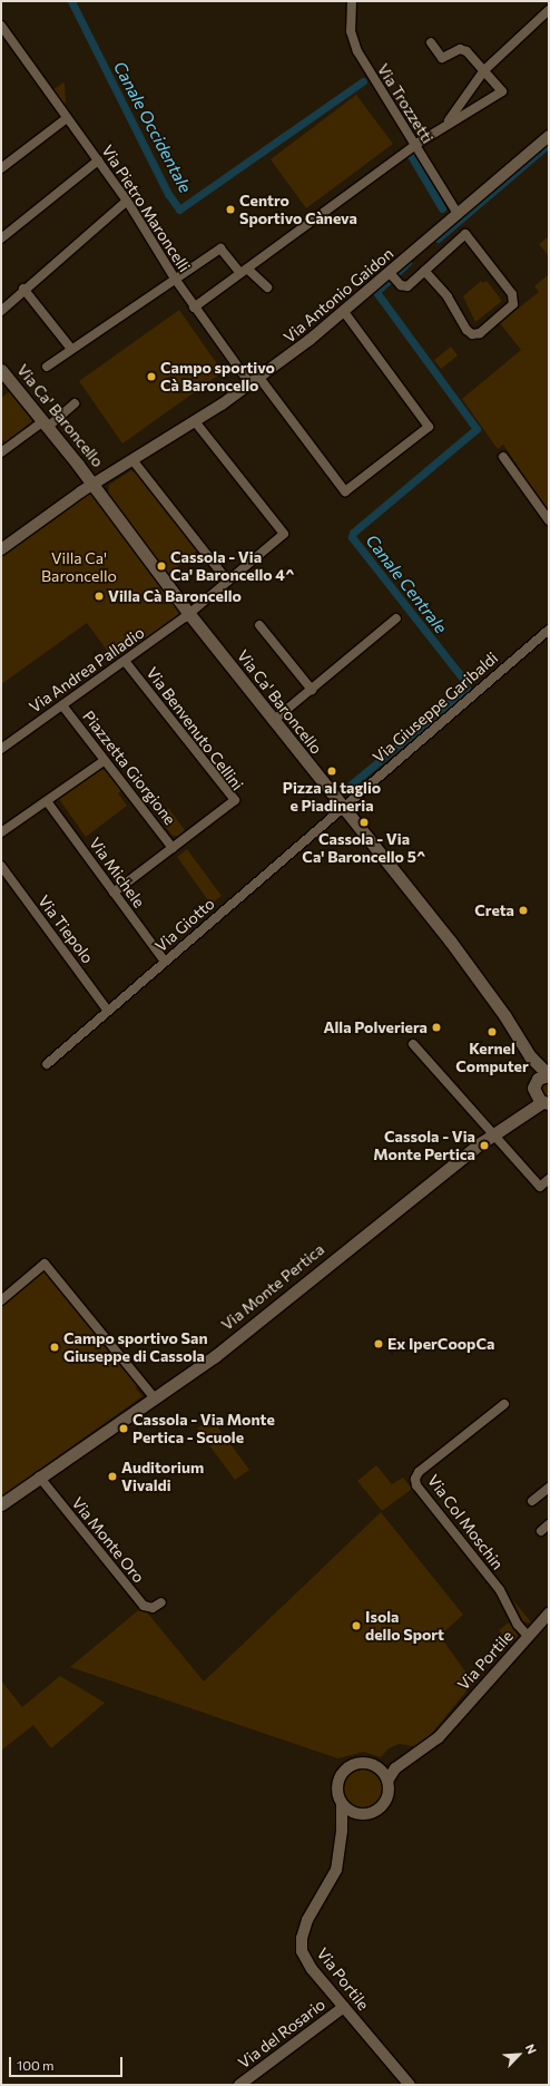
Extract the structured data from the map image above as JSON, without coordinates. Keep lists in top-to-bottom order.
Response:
{
  "streets": {
    "main road": ["Via Ca' Baroncello", "Via Monte Pertica"],
    "street": [
      "Via Trozzetti",
      "Via Pietro Maroncelli",
      "Via Antonio Gaidon",
      "Via Andrea Palladio",
      "Via Giuseppe Garibaldi",
      "Via Benvenuto Cellini",
      "Piazzetta Giorgione",
      "Via Michele",
      "Via Giotto",
      "Via Tiepolo",
      "Via Col Moschin",
      "Via Monte Oro",
      "Via Portile",
      "Via del Rosario"
    ]
  },
  "crossings": [
    ["Via Trozzetti", "Via Antonio Gaidon"],
    ["Via Pietro Maroncelli", "Via Antonio Gaidon"],
    ["Via Antonio Gaidon", "Via Ca' Baroncello"],
    ["Via Antonio Gaidon", "Via Andrea Palladio"],
    ["Via Ca' Baroncello", "Via Andrea Palladio"],
    ["Via Ca' Baroncello", "Via Giuseppe Garibaldi"],
    ["Via Ca' Baroncello", "Via Giotto"],
    ["Via Ca' Baroncello", "Via Monte Pertica"],
    ["Via Andrea Palladio", "Via Benvenuto Cellini"],
    ["Via Andrea Palladio", "Piazzetta Giorgione"],
    ["Via Giuseppe Garibaldi", "Via Giotto"],
    ["Via Benvenuto Cellini", "Piazzetta Giorgione"],
    ["Via Benvenuto Cellini", "Via Michele"],
    ["Via Michele", "Via Giotto"],
    ["Via Giotto", "Via Tiepolo"],
    ["Via Monte Pertica", "Via Monte Oro"],
    ["Via Col Moschin", "Via Portile"],
    ["Via Portile", "Via del Rosario"]
  ],
  "water": ["Canale Occidentale", "Canale Centrale"],
  "parks": ["Villa Ca' Baroncello"],
  "places": [
    "Centro Sportivo Càneva",
    "Campo sportivo Cà Baroncello",
    "Cassola - Via Ca' Baroncello 4^",
    "Villa Cà Baroncello",
    "Pizza al taglio e Piadineria",
    "Cassola - Via Ca' Baroncello 5^",
    "Creta",
    "Alla Polveriera",
    "Kernel Computer",
    "Cassola - Via Monte Pertica",
    "Ex IperCoopCa",
    "Campo sportivo San Giuseppe di Cassola",
    "Cassola - Via Monte Pertica - Scuole",
    "Auditorium Vivaldi",
    "Isola dello Sport"
  ],
  "scale_bar": "100 m",
  "north": "top right"
}
